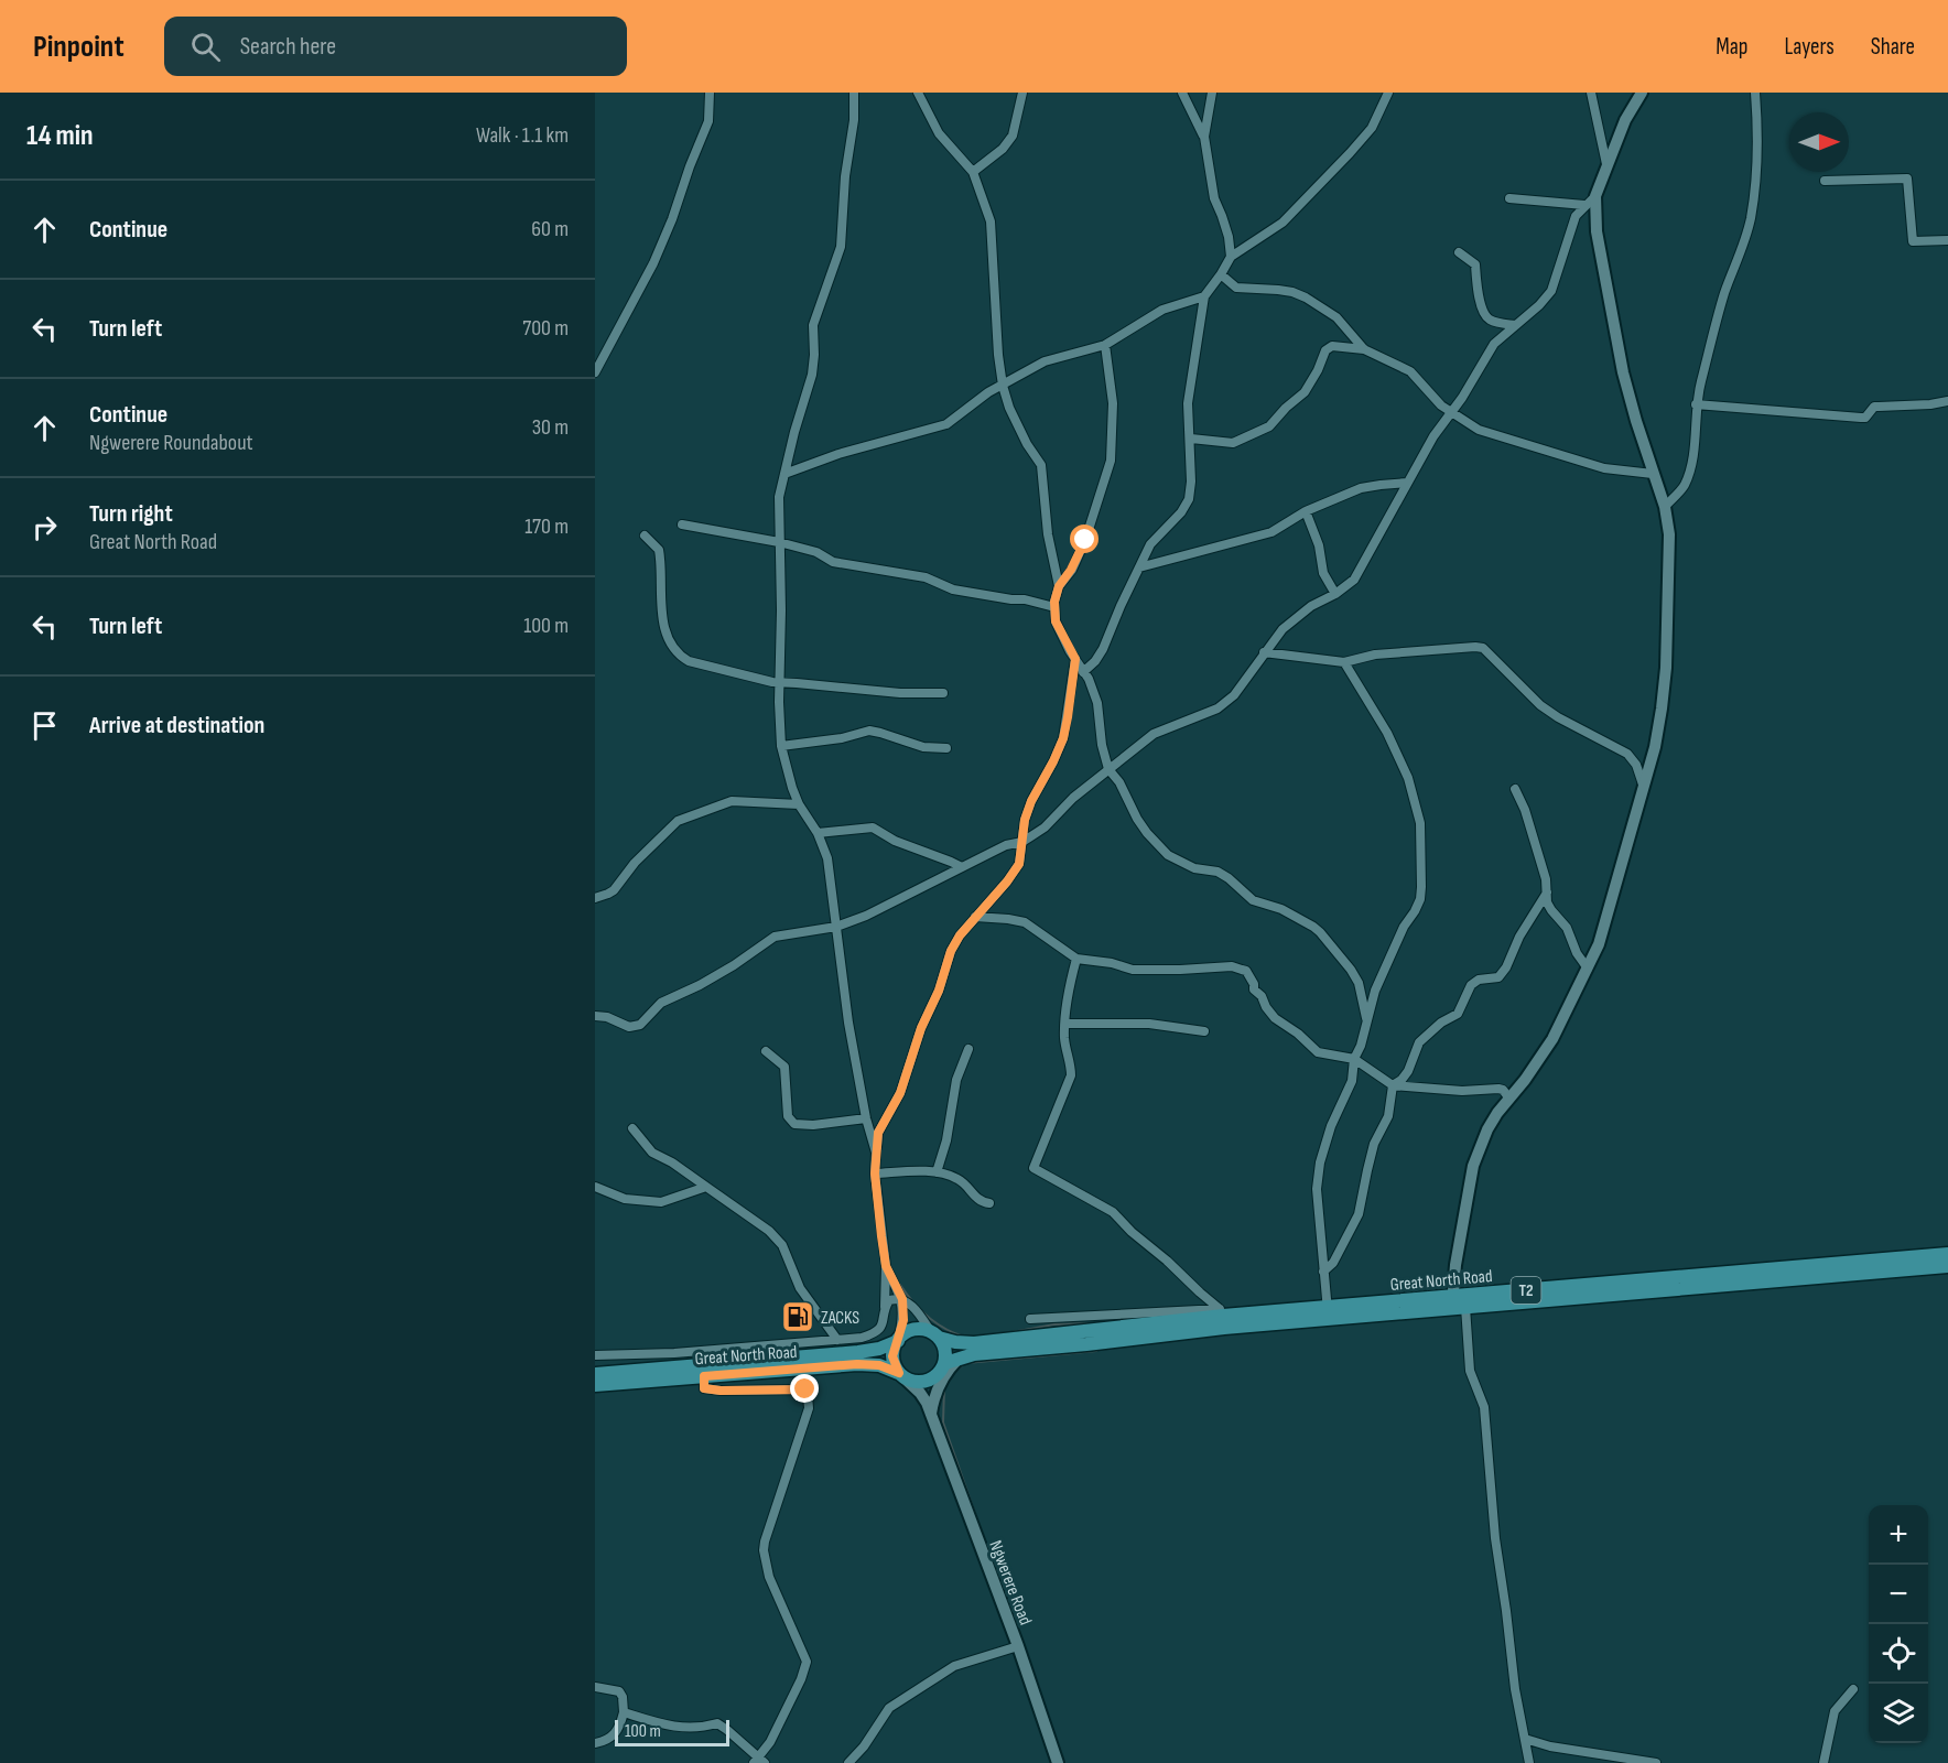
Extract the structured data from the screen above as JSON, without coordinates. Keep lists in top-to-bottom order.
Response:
{
  "streets": {
    "main road": ["Great North Road", "T2"],
    "street": ["Ngwerere Road"]
  },
  "crossings": [
    ["Great North Road", "Ngwerere Road"]
  ],
  "places": {
    "fuel station": ["ZACKS"]
  },
  "scale_bar": "100 m",
  "north": "right",
  "page": {
    "header": "Pinpoint",
    "search": "Search here",
    "nav": ["Map", "Layers", "Share"],
    "heading": ["14 min", "Walk · 1.1 km"],
    "list": [
      ["Continue", "60 m"],
      ["Turn left", "700 m"],
      ["Continue", "Ngwerere Roundabout", "30 m"],
      ["Turn right", "Great North Road", "170 m"],
      ["Turn left", "100 m"],
      "Arrive at destination"
    ],
    "map_buttons": ["+", "−"],
    "scale": "100 m"
  }
}
